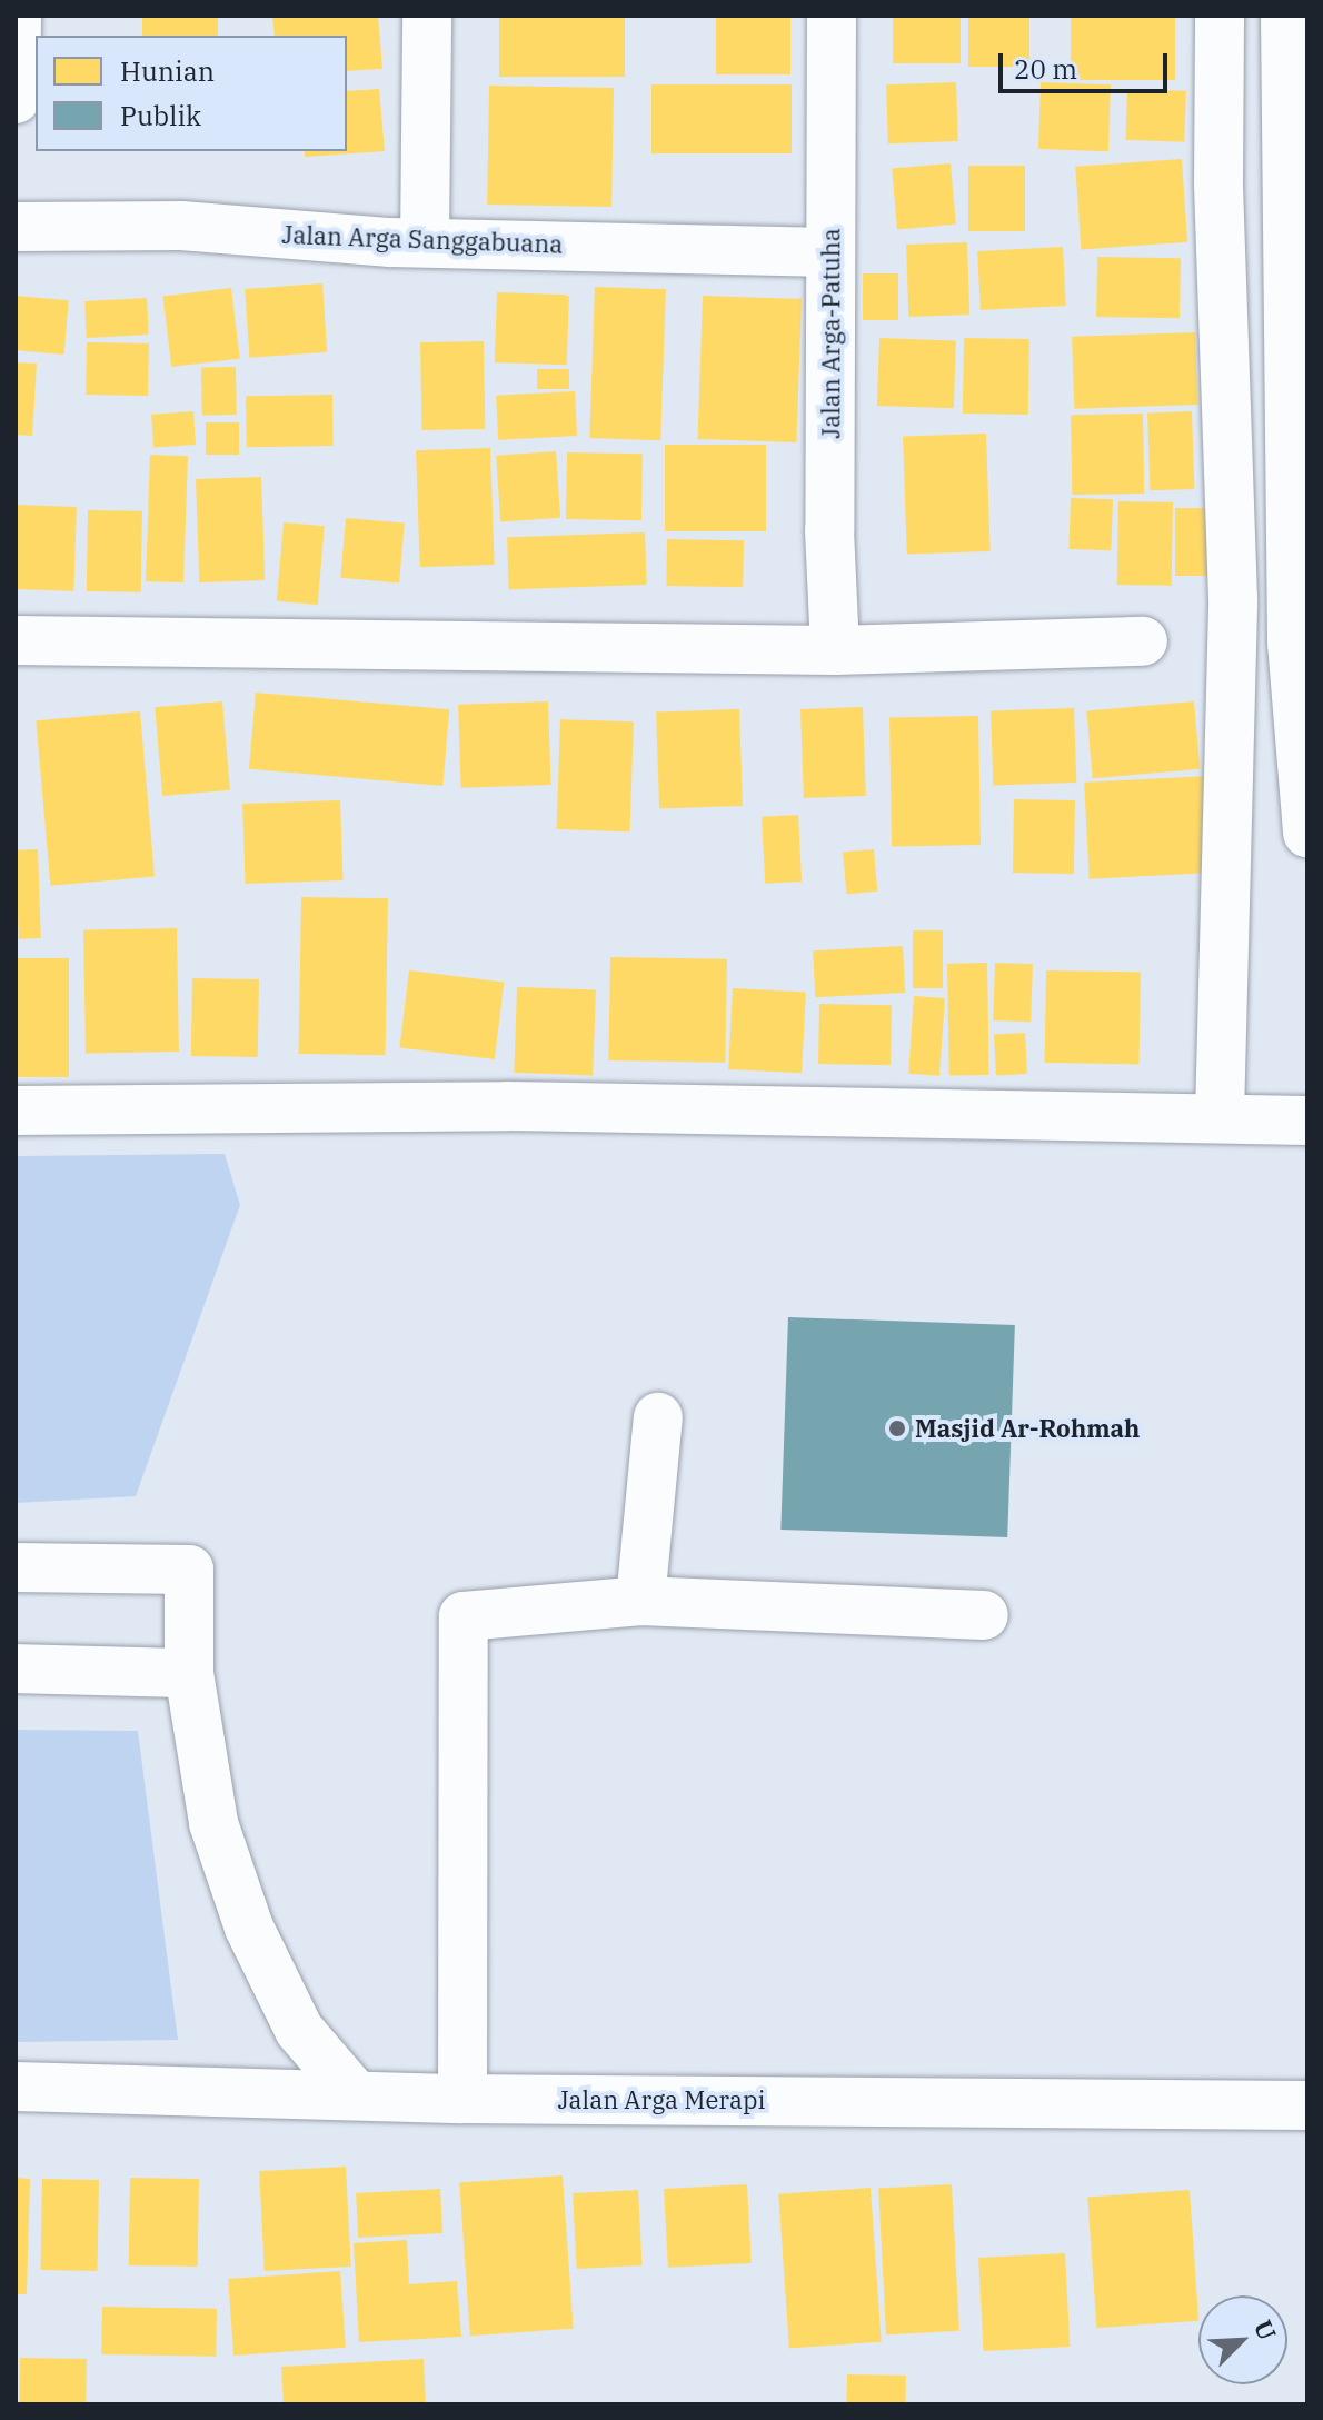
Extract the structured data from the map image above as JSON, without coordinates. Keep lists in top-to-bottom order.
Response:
{
  "streets": {
    "street": ["Jalan Arga Sanggabuana", "Jalan Arga-Patuha", "Jalan Arga Merapi"]
  },
  "crossings": [
    ["Jalan Arga Sanggabuana", "Jalan Arga-Patuha"]
  ],
  "places": ["Masjid Ar-Rohmah"],
  "legend": ["Hunian", "Publik"],
  "scale_bar": "20 m",
  "north": "top right"
}
